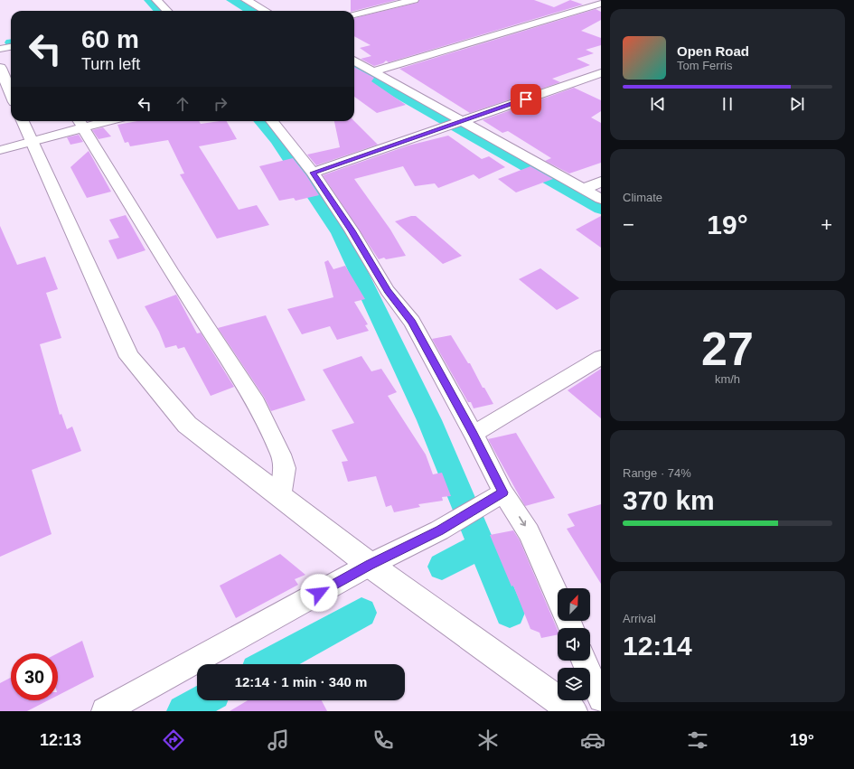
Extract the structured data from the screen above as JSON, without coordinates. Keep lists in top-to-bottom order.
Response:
{
  "north": "top right",
  "page": {
    "turn": ["60 m", "Turn left"],
    "song": ["Open Road", "Tom Ferris"],
    "tile": [
      "Climate",
      ["27", "km/h"],
      ["Range · 74%", "370 km"],
      ["Arrival", "12:14"]
    ],
    "heat": ["−", "19°", "+"],
    "limit": "30",
    "trip": "12:14 · 1 min · 340 m",
    "tabs": ["12:13", "19°"]
  }
}
